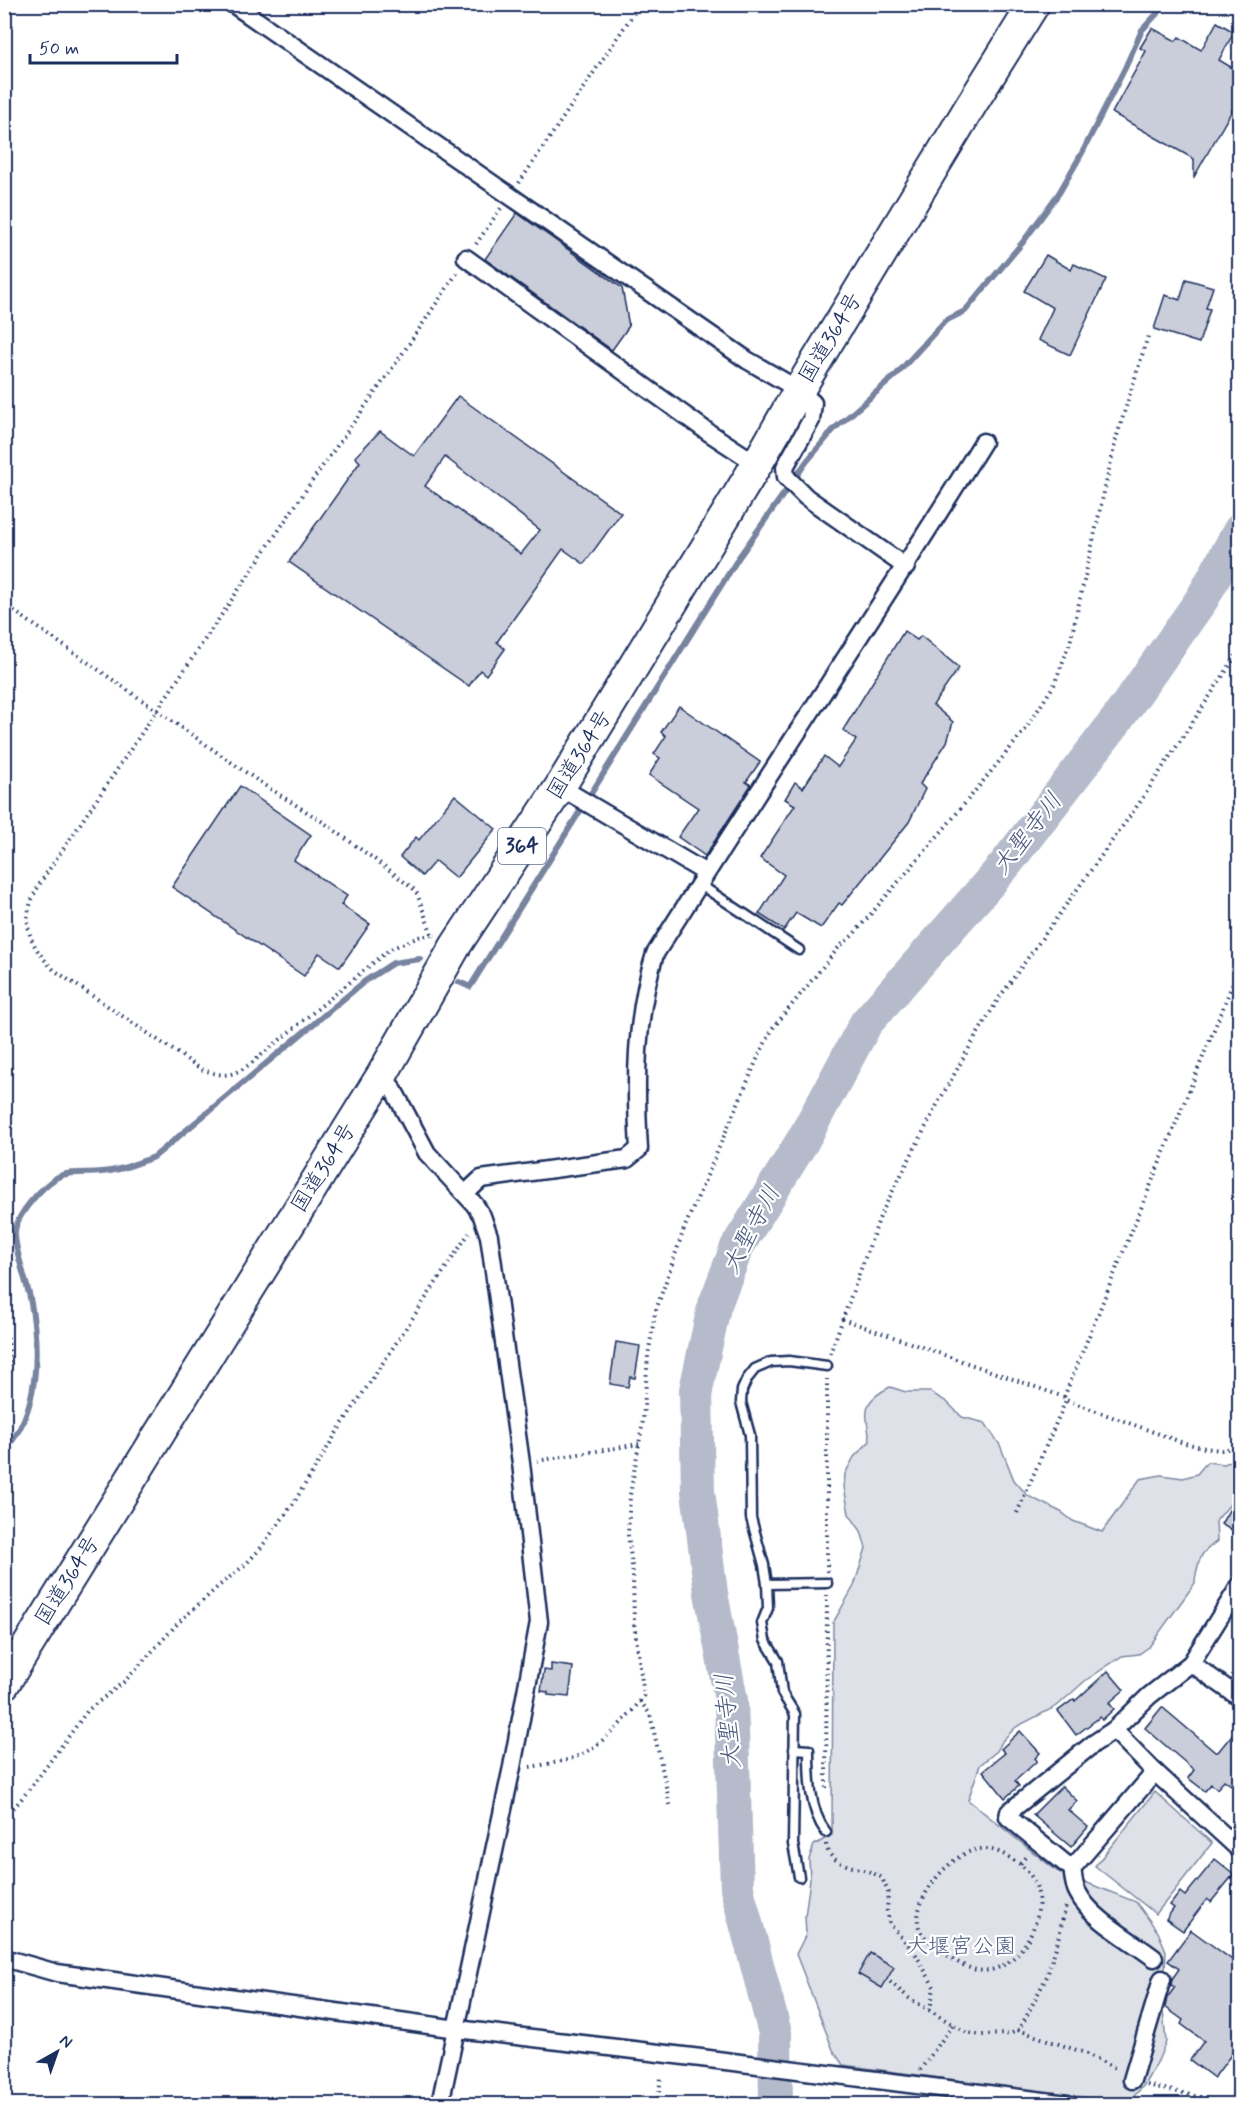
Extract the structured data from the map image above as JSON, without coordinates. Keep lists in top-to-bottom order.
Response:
{
  "streets": {
    "highway": ["国道364号", "364"]
  },
  "water": ["大聖寺川"],
  "parks": ["大堰宮公園"],
  "scale_bar": "50 m",
  "north": "top right"
}
